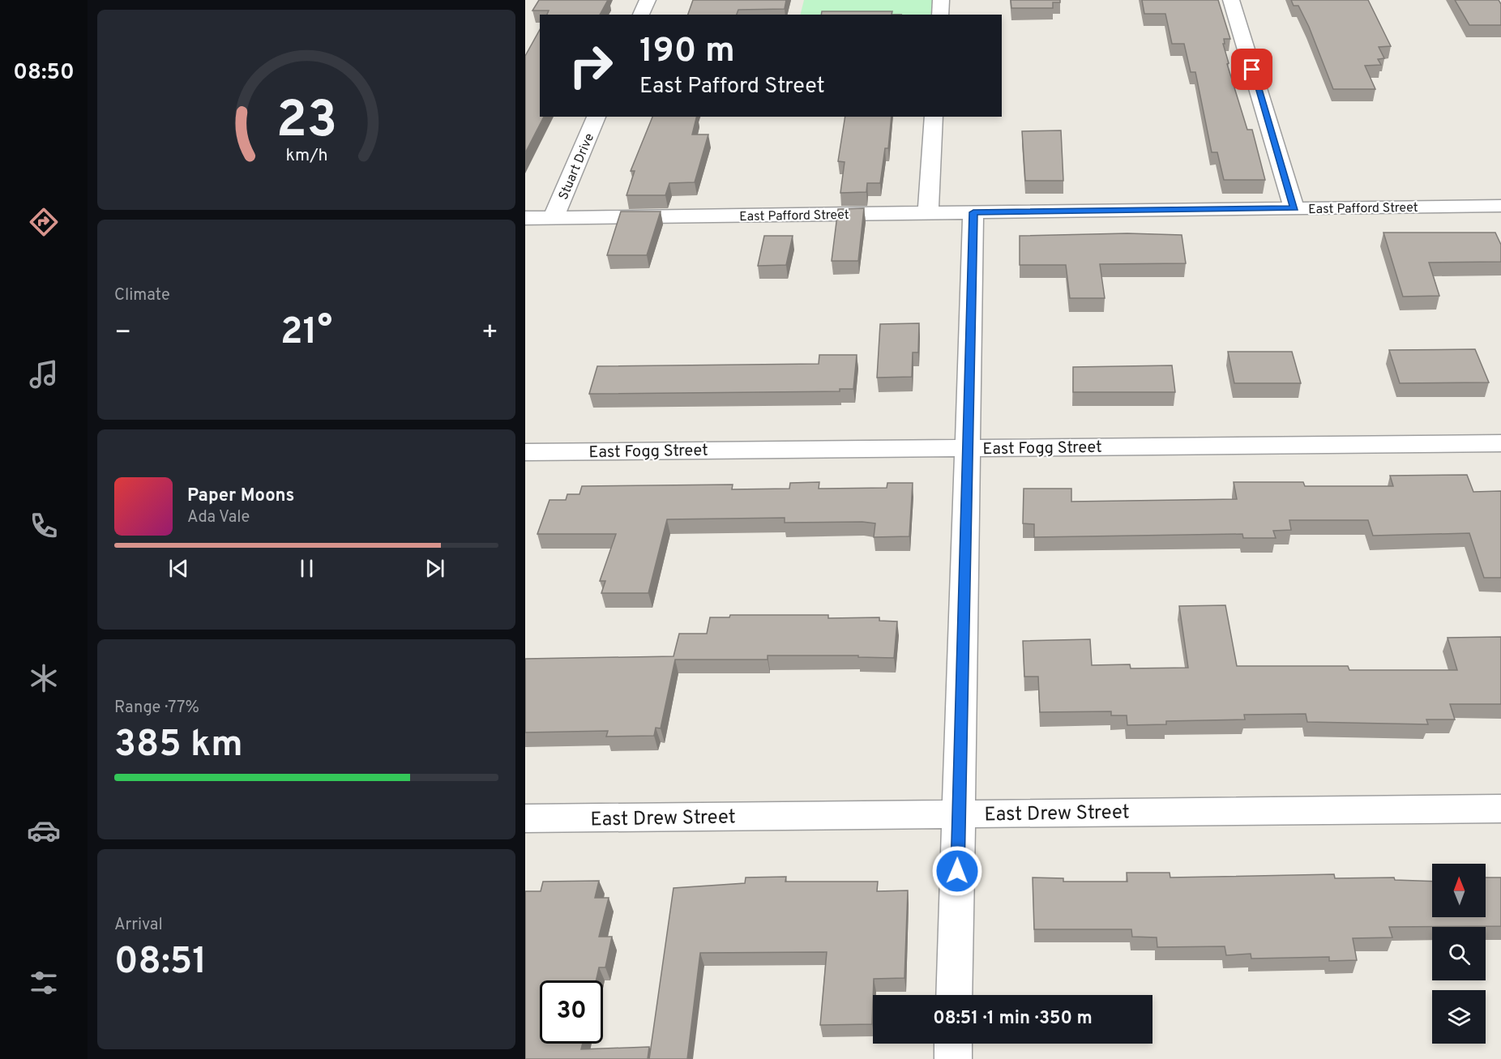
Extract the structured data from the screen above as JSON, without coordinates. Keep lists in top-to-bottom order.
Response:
{
  "streets": {
    "street": [
      "Stuart Drive",
      "East Pafford Street",
      "East Fogg Street",
      "East Drew Street"
    ]
  },
  "crossings": [
    ["Stuart Drive", "East Pafford Street"]
  ],
  "north": "top",
  "page": {
    "tabs": "08:50",
    "turn": ["190 m", "East Pafford Street"],
    "tile": [
      "Climate",
      ["Range · 77%", "385 km"],
      ["Arrival", "08:51"]
    ],
    "heat": ["−", "21°", "+"],
    "song": ["Paper Moons", "Ada Vale"],
    "limit": "30",
    "trip": "08:51 · 1 min · 350 m",
    "gauge": ["23", "km/h"]
  }
}
